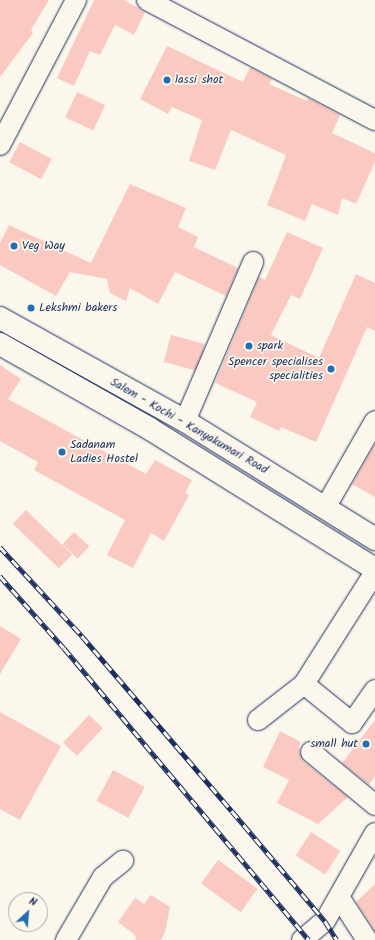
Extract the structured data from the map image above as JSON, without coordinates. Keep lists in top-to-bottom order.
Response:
{
  "streets": {
    "main road": ["Salem - Kochi - Kanyakumari Road"]
  },
  "places": [
    "lassi shot",
    "Veg Way",
    "Lekshmi bakers",
    "spark",
    "Spencer specialises specialities",
    "Sadanam Ladies Hostel",
    "small hut"
  ],
  "north": "top right"
}
